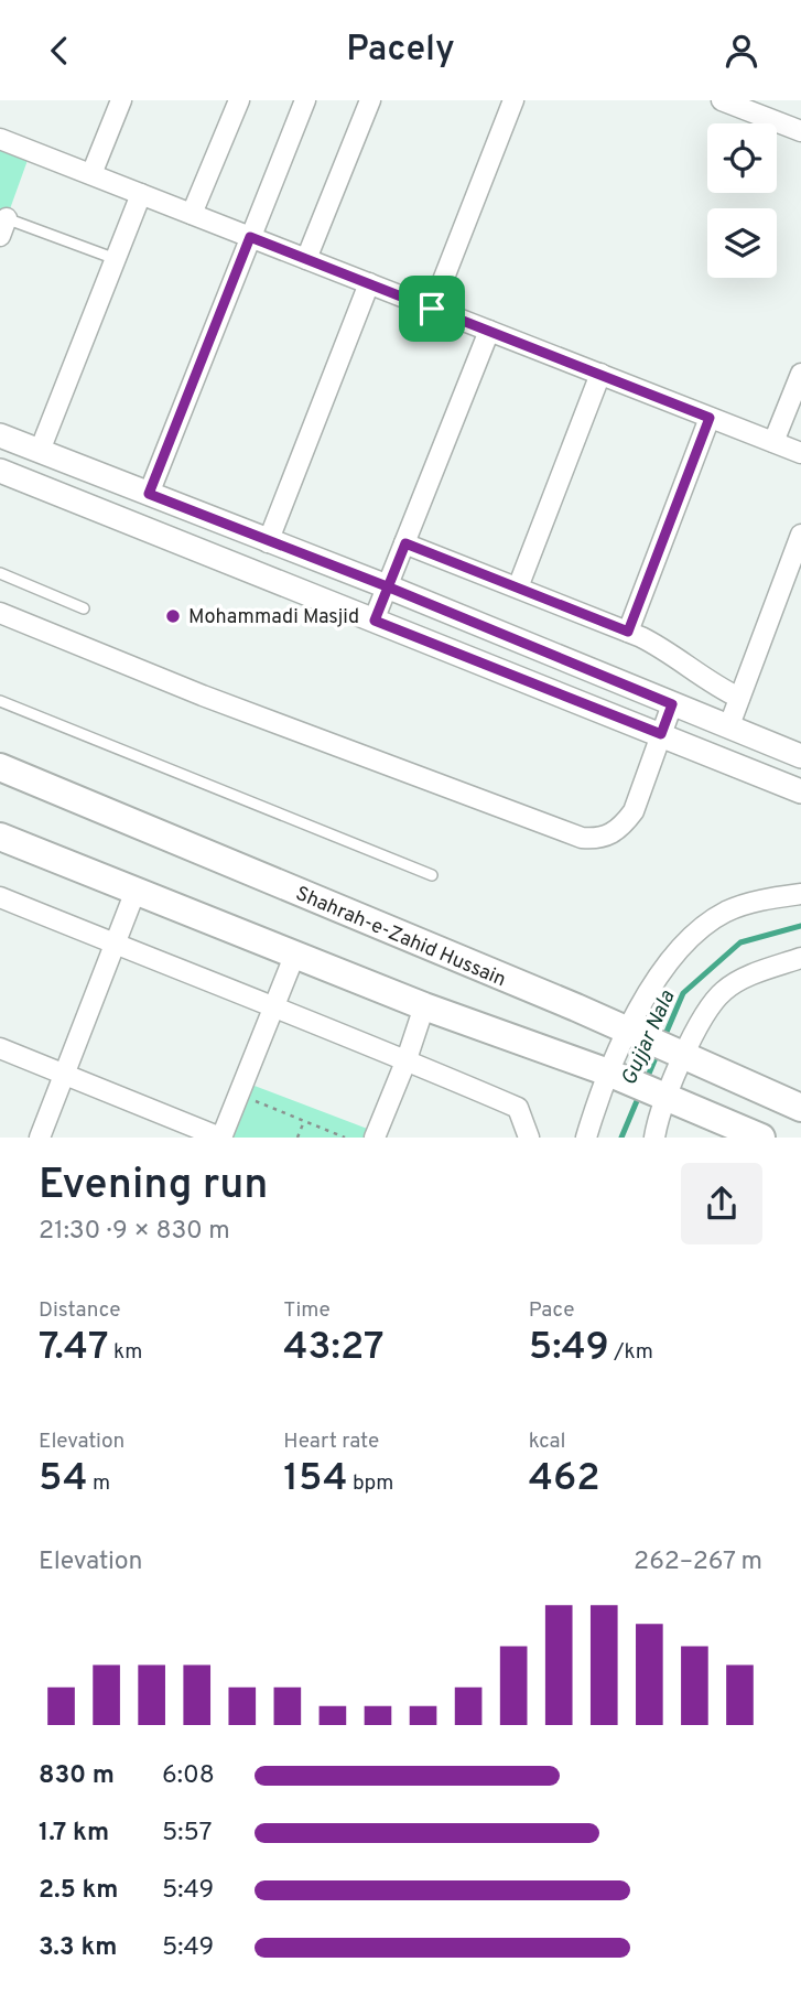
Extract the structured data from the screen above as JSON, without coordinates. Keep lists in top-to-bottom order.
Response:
{
  "streets": {
    "main road": ["Shahrah-e-Zahid Hussain"]
  },
  "water": ["Gujjar Nala"],
  "places": ["Mohammadi Masjid"],
  "page": {
    "header": "Pacely",
    "heading": ["Evening run", "21:30 · 9 × 830 m"],
    "stats": [
      ["Distance", "7.47 km"],
      ["Time", "43:27"],
      ["Pace", "5:49 /km"],
      ["Elevation", "54 m"],
      ["Heart rate", "154 bpm"],
      ["kcal", "462"]
    ],
    "chart": ["Elevation", "262–267 m"],
    "list": [
      {
        "name": "830 m",
        "note": "6:08"
      },
      {
        "name": "1.7 km",
        "note": "5:57"
      },
      {
        "name": "2.5 km",
        "note": "5:49"
      },
      {
        "name": "3.3 km",
        "note": "5:49"
      }
    ]
  }
}
